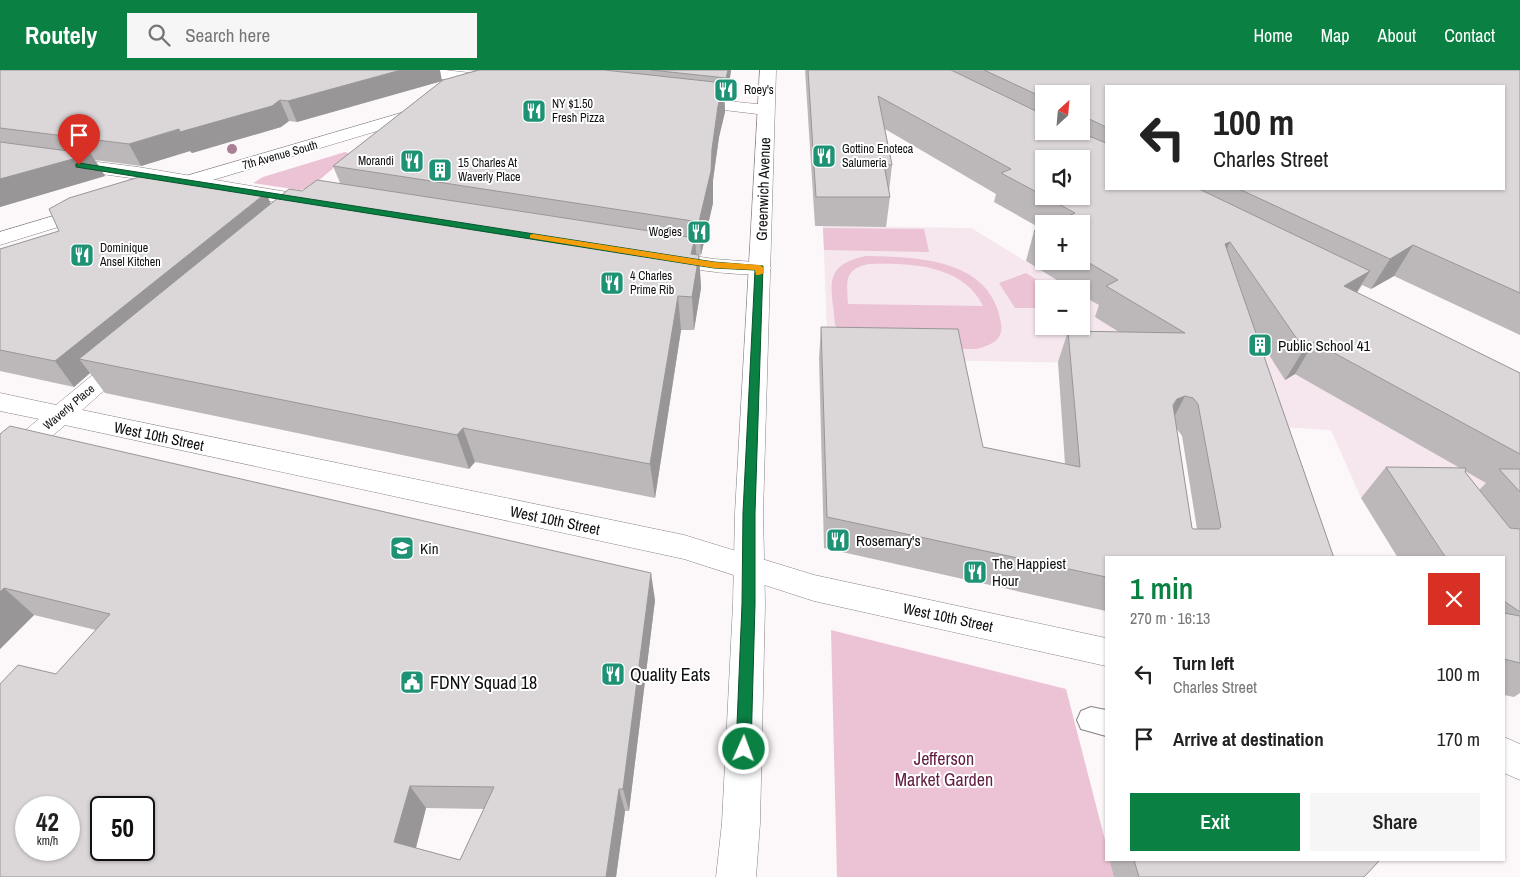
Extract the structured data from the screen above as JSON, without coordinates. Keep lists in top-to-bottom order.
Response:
{
  "streets": {
    "street": [
      "7th Avenue South",
      "Greenwich Avenue",
      "Waverly Place",
      "West 10th Street"
    ]
  },
  "crossings": [
    ["Greenwich Avenue", "West 10th Street"],
    ["Waverly Place", "West 10th Street"]
  ],
  "parks": ["Jefferson Market Garden"],
  "places": {
    "restaurant": [
      "Roey's",
      "NY $1.50 Fresh Pizza",
      "Gottino Enoteca Salumeria",
      "Morandi",
      "Wogies",
      "Dominique Ansel Kitchen",
      "4 Charles Prime Rib",
      "Rosemary's",
      "The Happiest Hour",
      "Quality Eats"
    ],
    "building": ["15 Charles At Waverly Place", "Public School 41"],
    "school or university": ["Kin"],
    "public building": ["FDNY Squad 18"]
  },
  "north": "top right",
  "page": {
    "header": "Routely",
    "search": "Search here",
    "nav": [
      "Home",
      "Map",
      "About",
      "Contact"
    ],
    "map_buttons": ["+", "−"],
    "turn": ["100 m", "Charles Street"],
    "heading": ["1 min", "270 m · 16:13"],
    "list": [
      {
        "name": "Turn left",
        "note": "Charles Street",
        "value": "100 m"
      },
      {
        "name": "Arrive at destination",
        "value": "170 m"
      }
    ],
    "buttons": ["Exit", "Share"],
    "speed": "42 km/h",
    "limit": "50"
  }
}
